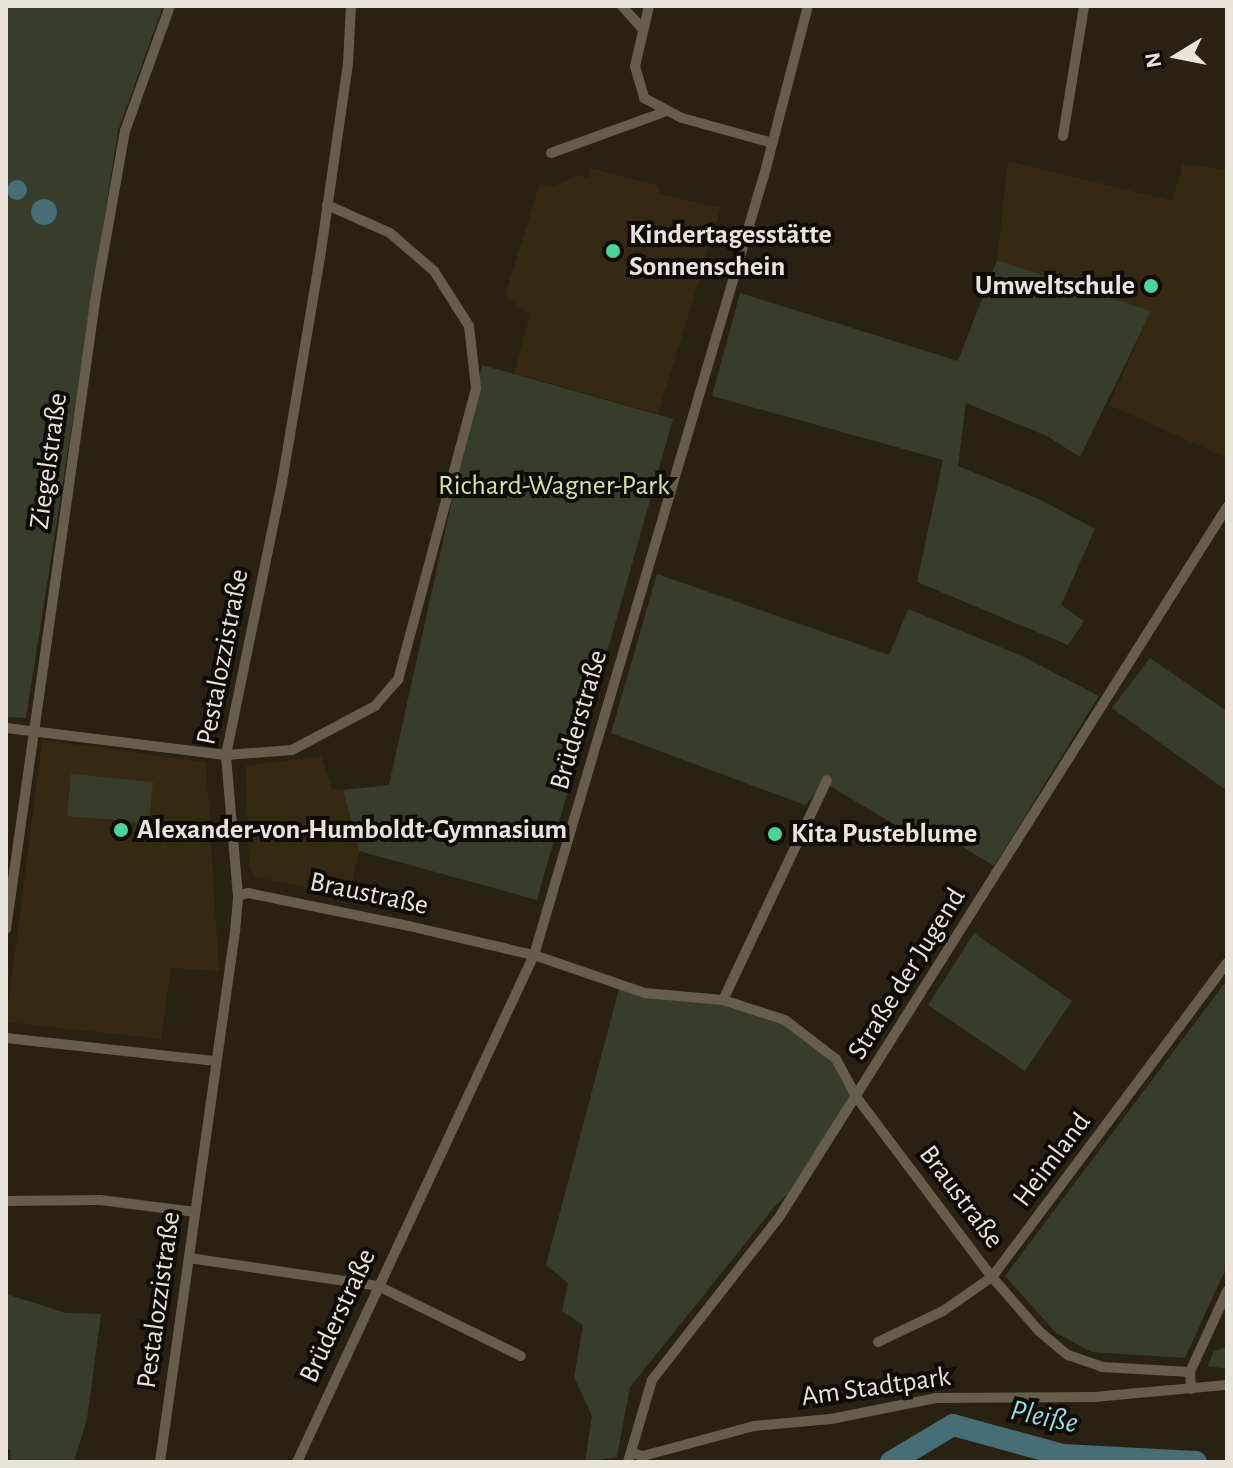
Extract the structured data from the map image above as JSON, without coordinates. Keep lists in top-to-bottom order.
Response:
{
  "streets": {
    "street": [
      "Ziegelstraße",
      "Pestalozzistraße",
      "Brüderstraße",
      "Braustraße",
      "Straße der Jugend",
      "Heimland",
      "Am Stadtpark"
    ]
  },
  "crossings": [
    ["Pestalozzistraße", "Braustraße"],
    ["Brüderstraße", "Braustraße"],
    ["Braustraße", "Straße der Jugend"],
    ["Braustraße", "Heimland"],
    ["Straße der Jugend", "Am Stadtpark"]
  ],
  "water": ["Pleiße"],
  "parks": ["Richard-Wagner-Park"],
  "places": [
    "Kindertagesstätte Sonnenschein",
    "Umweltschule",
    "Alexander-von-Humboldt-Gymnasium",
    "Kita Pusteblume"
  ],
  "north": "left"
}
